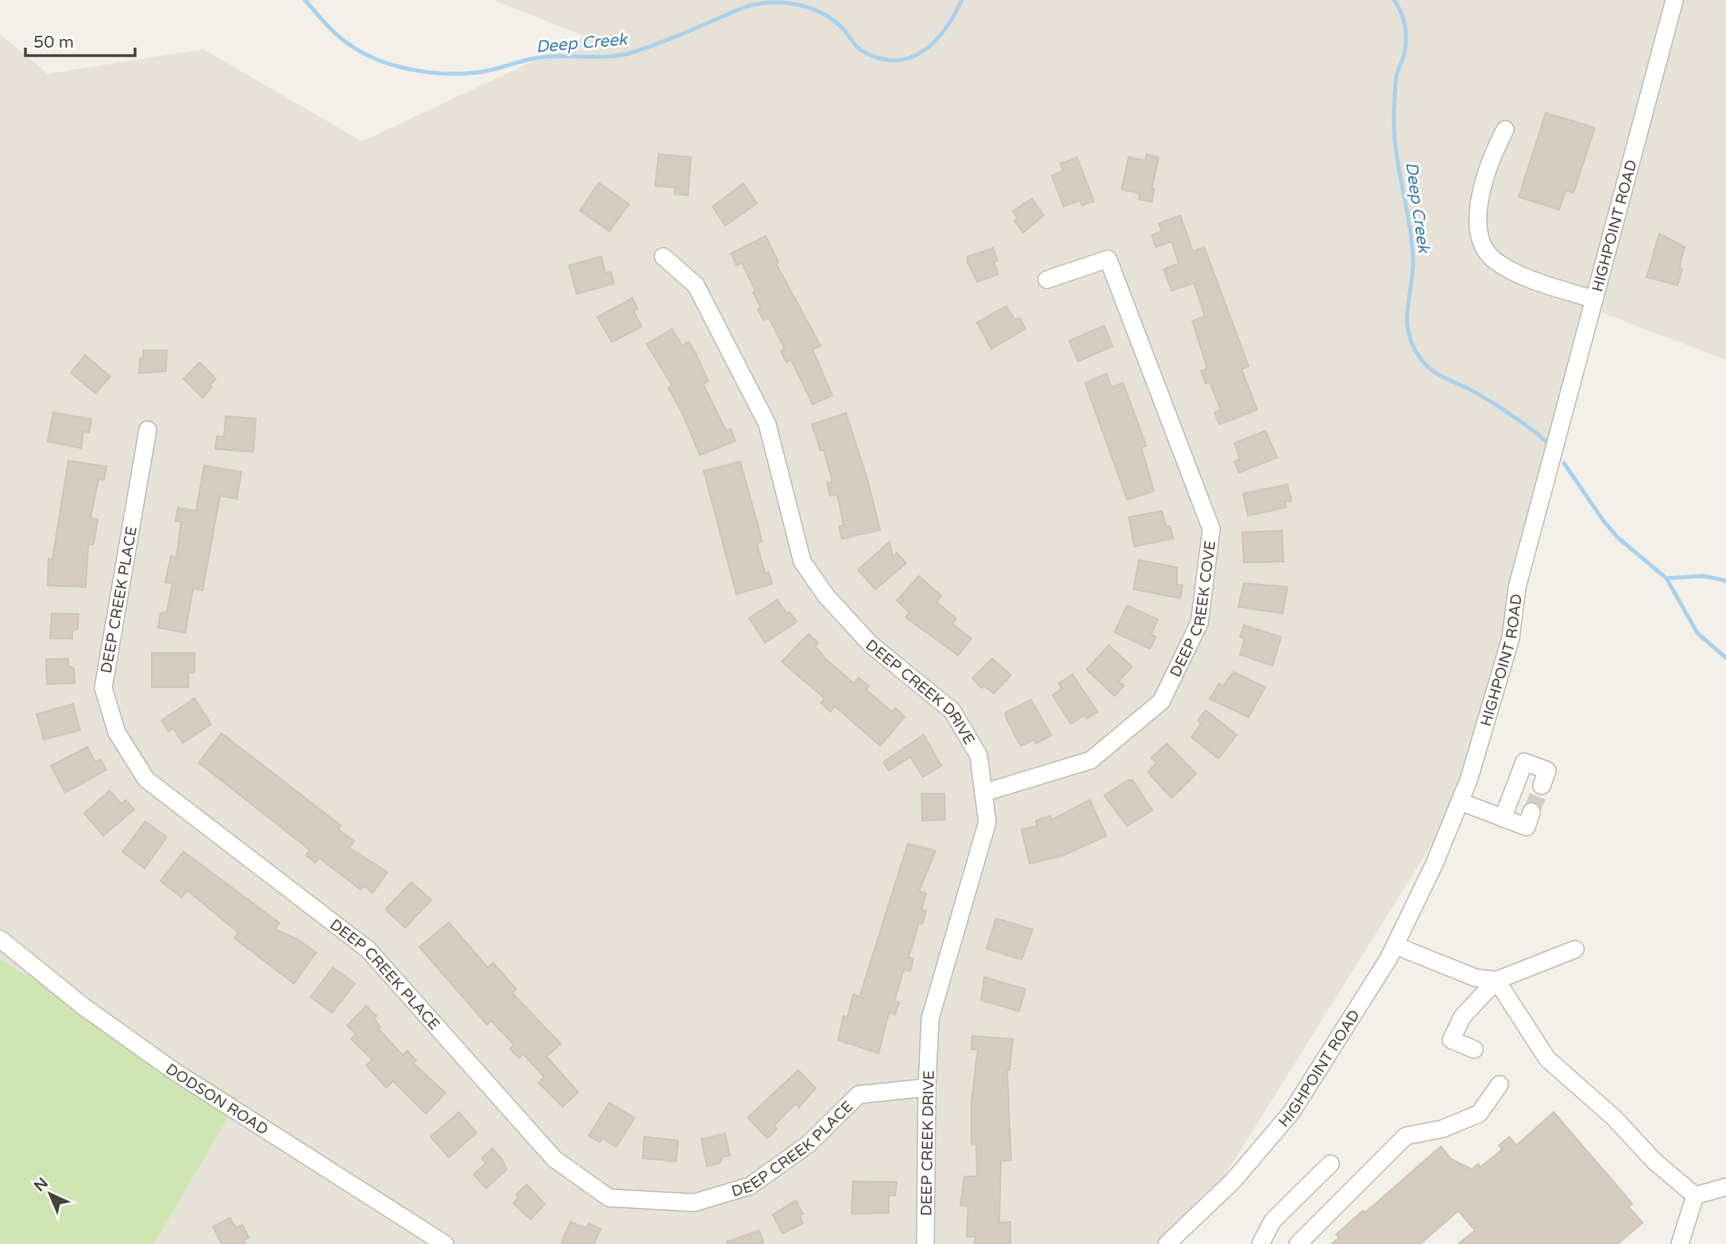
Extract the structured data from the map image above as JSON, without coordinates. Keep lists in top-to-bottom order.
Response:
{
  "streets": {
    "street": [
      "HIGHPOINT ROAD",
      "DEEP CREEK PLACE",
      "DEEP CREEK COVE",
      "DEEP CREEK DRIVE",
      "DODSON ROAD"
    ]
  },
  "crossings": [
    ["DEEP CREEK PLACE", "DEEP CREEK DRIVE"],
    ["DEEP CREEK COVE", "DEEP CREEK DRIVE"]
  ],
  "water": ["Deep Creek"],
  "scale_bar": "50 m",
  "north": "top left"
}
